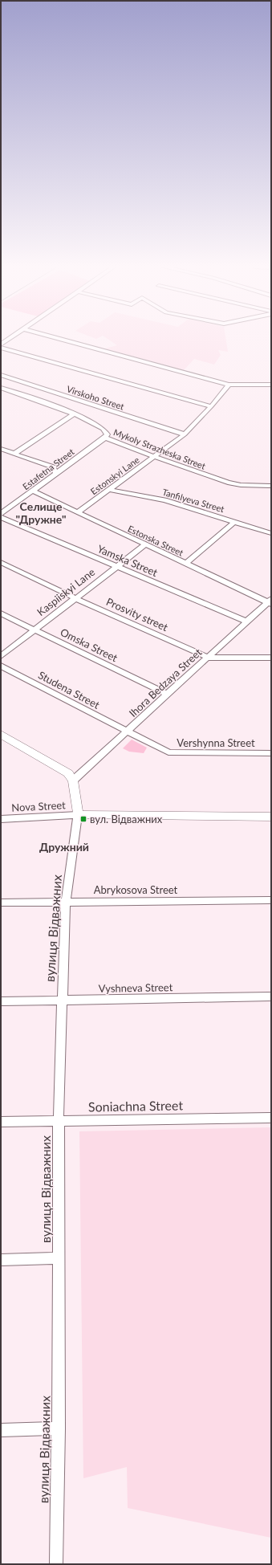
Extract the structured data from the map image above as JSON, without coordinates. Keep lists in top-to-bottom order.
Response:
{
  "streets": {
    "street": [
      "Virskoho Street",
      "Mykoly Strazheska Street",
      "Estafetna Street",
      "Estonskyi Lane",
      "Tanfilyeva Street",
      "Estonska Street",
      "Yamska Street",
      "Kaspiiskyi Lane",
      "Prosvity street",
      "Omska Street",
      "Ihora Bedzaya Street",
      "Studena Street",
      "Vershynna Street",
      "Nova Street",
      "Abrykosova Street",
      "вулиця Відважних",
      "Vyshneva Street",
      "Soniachna Street"
    ]
  },
  "crossings": [
    ["Virskoho Street", "Estonskyi Lane"],
    ["Mykoly Strazheska Street", "Estafetna Street"],
    ["Mykoly Strazheska Street", "Estonskyi Lane"],
    ["Estafetna Street", "Estonska Street"],
    ["Estonskyi Lane", "Tanfilyeva Street"],
    ["Estonskyi Lane", "Estonska Street"],
    ["Estonska Street", "Kaspiiskyi Lane"],
    ["Estonska Street", "Ihora Bedzaya Street"],
    ["Yamska Street", "Kaspiiskyi Lane"],
    ["Yamska Street", "Ihora Bedzaya Street"],
    ["Kaspiiskyi Lane", "Prosvity street"],
    ["Kaspiiskyi Lane", "Omska Street"],
    ["Prosvity street", "Ihora Bedzaya Street"],
    ["Omska Street", "Ihora Bedzaya Street"],
    ["Ihora Bedzaya Street", "Studena Street"],
    ["Ihora Bedzaya Street", "Vershynna Street"],
    ["Studena Street", "Vershynna Street"],
    ["Nova Street", "вулиця Відважних"],
    ["Abrykosova Street", "вулиця Відважних"],
    ["вулиця Відважних", "Vyshneva Street"],
    ["вулиця Відважних", "Soniachna Street"]
  ],
  "districts": ["Селище \"Дружне\"", "Дружний"],
  "places": {
    "transit": ["вул. Відважних"]
  }
}
